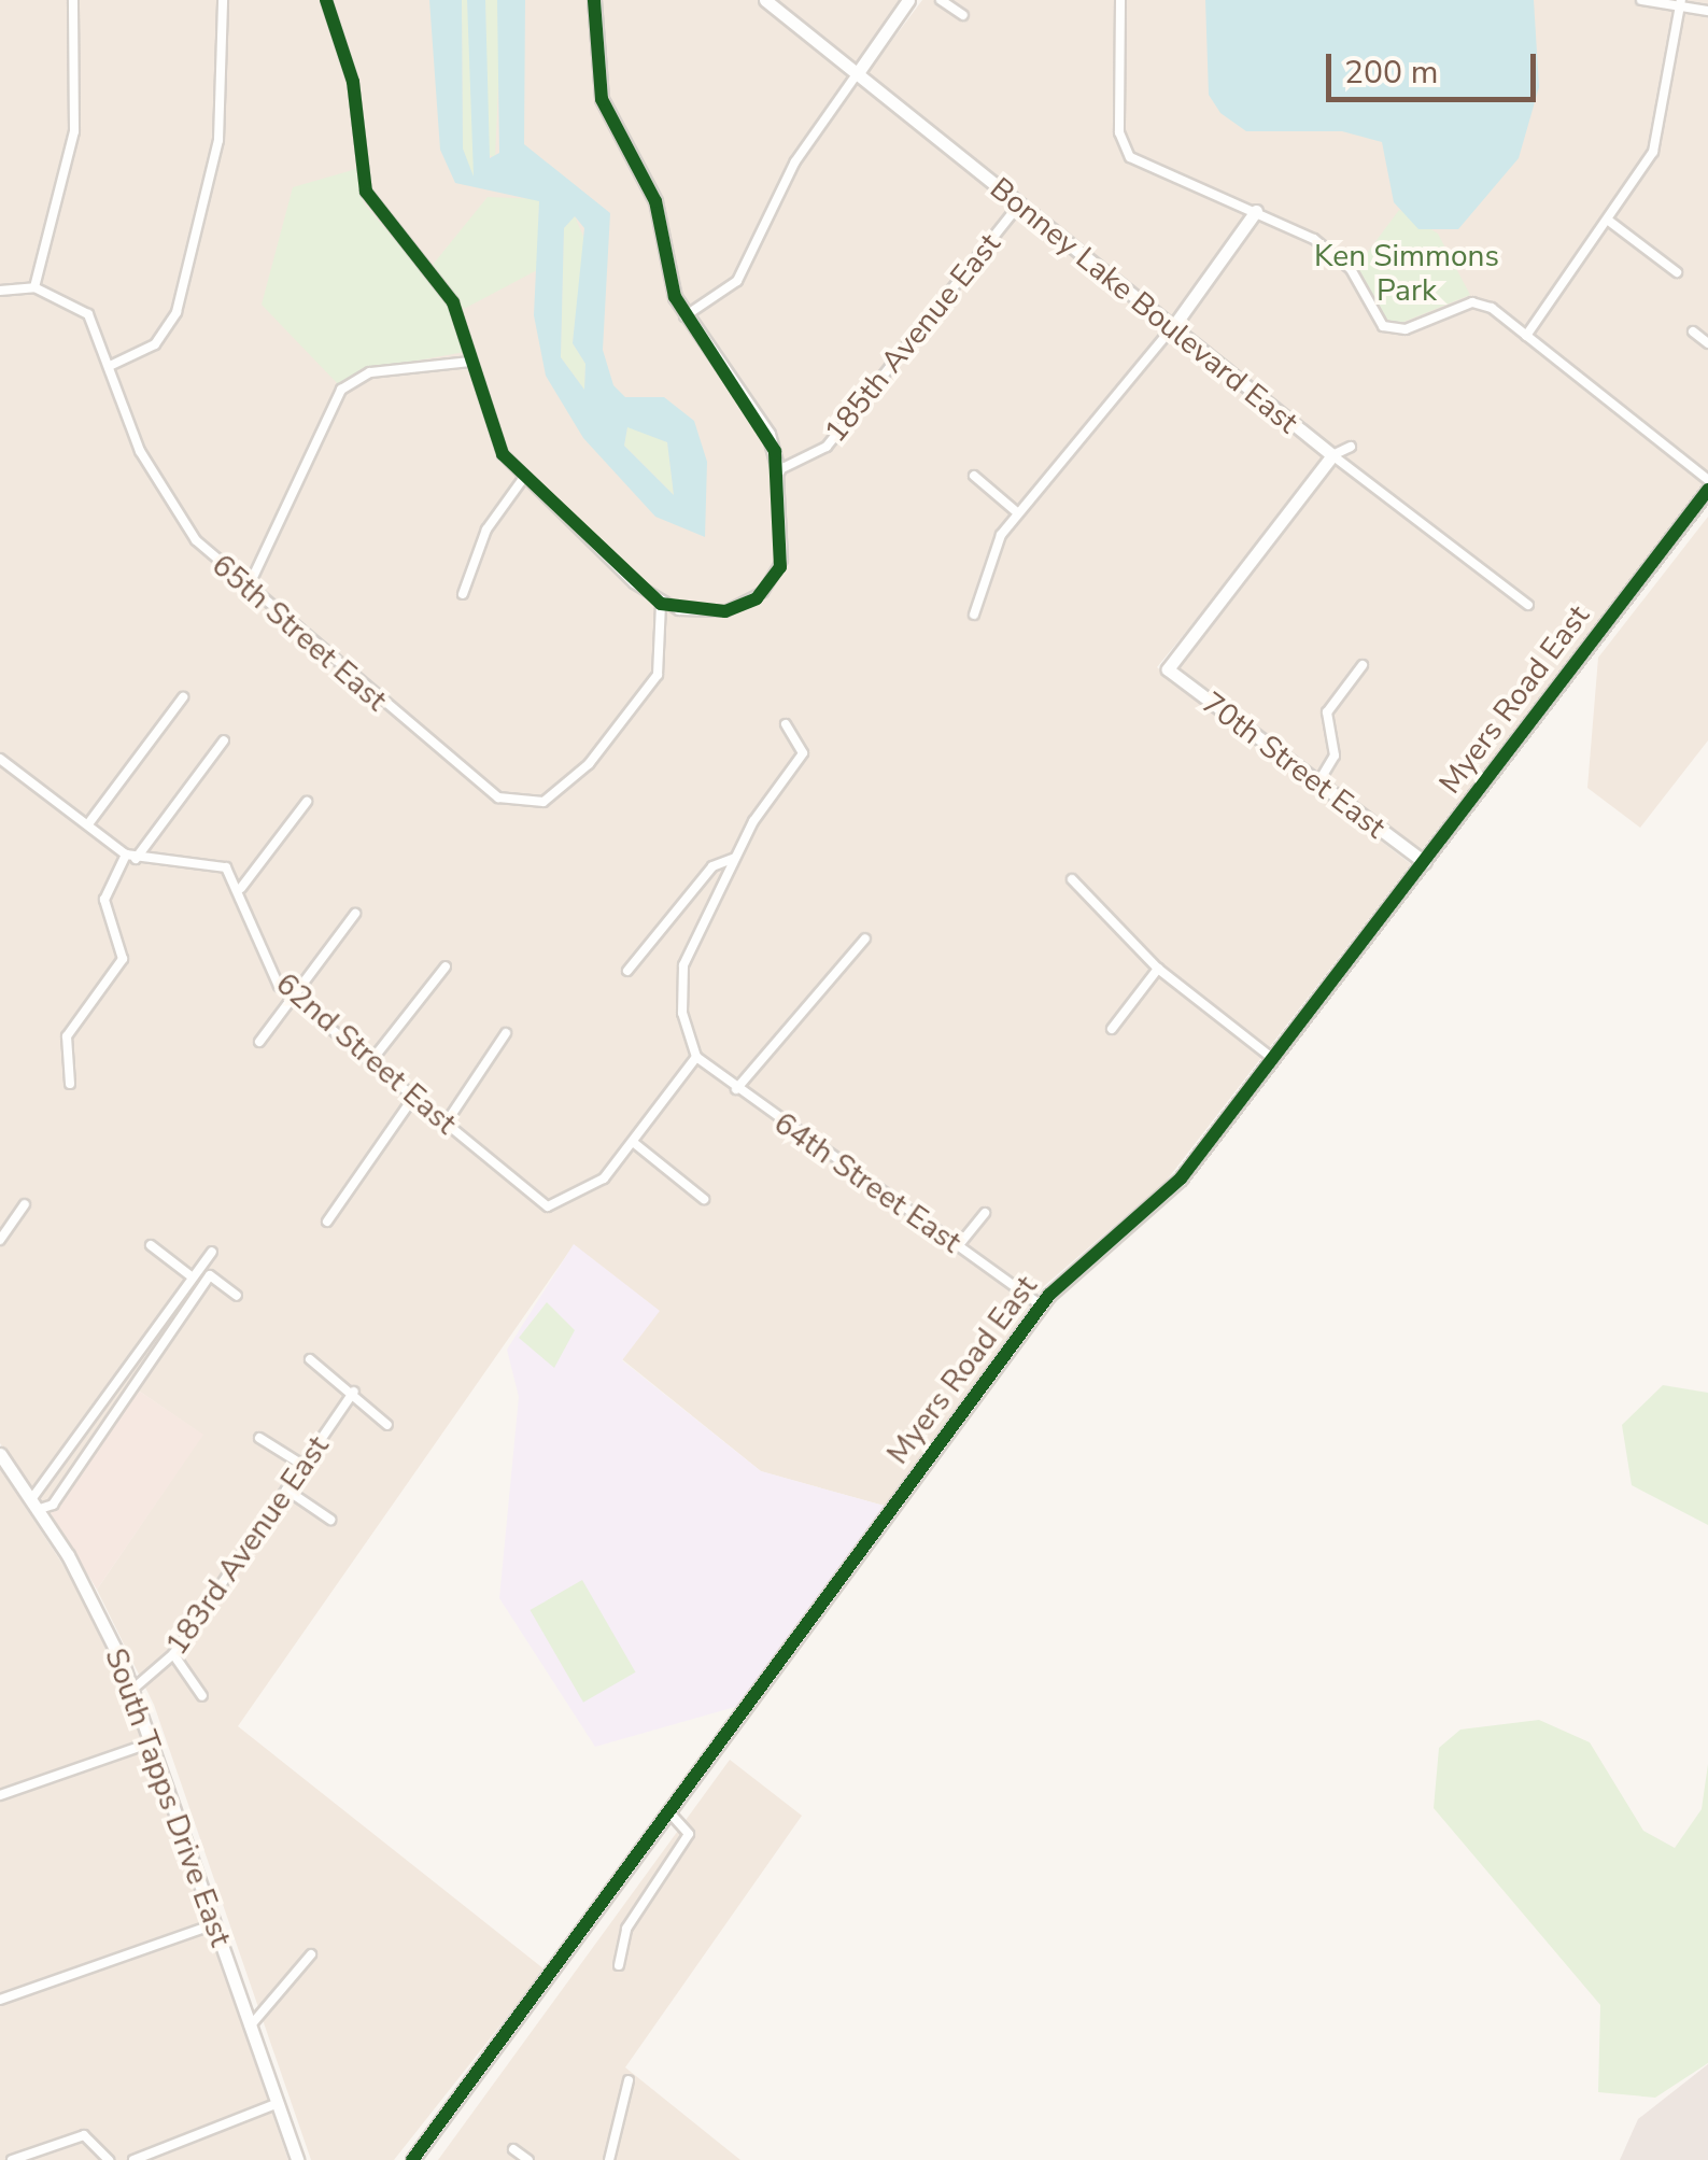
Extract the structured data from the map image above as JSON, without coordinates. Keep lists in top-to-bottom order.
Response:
{
  "streets": {
    "street": [
      "Bonney Lake Boulevard East",
      "185th Avenue East",
      "65th Street East",
      "Myers Road East",
      "70th Street East",
      "62nd Street East",
      "64th Street East",
      "183rd Avenue East",
      "South Tapps Drive East"
    ]
  },
  "crossings": [
    ["Bonney Lake Boulevard East", "185th Avenue East"],
    ["Bonney Lake Boulevard East", "70th Street East"],
    ["Myers Road East", "70th Street East"],
    ["Myers Road East", "64th Street East"],
    ["183rd Avenue East", "South Tapps Drive East"]
  ],
  "parks": ["Ken Simmons Park"],
  "scale_bar": "200 m"
}
